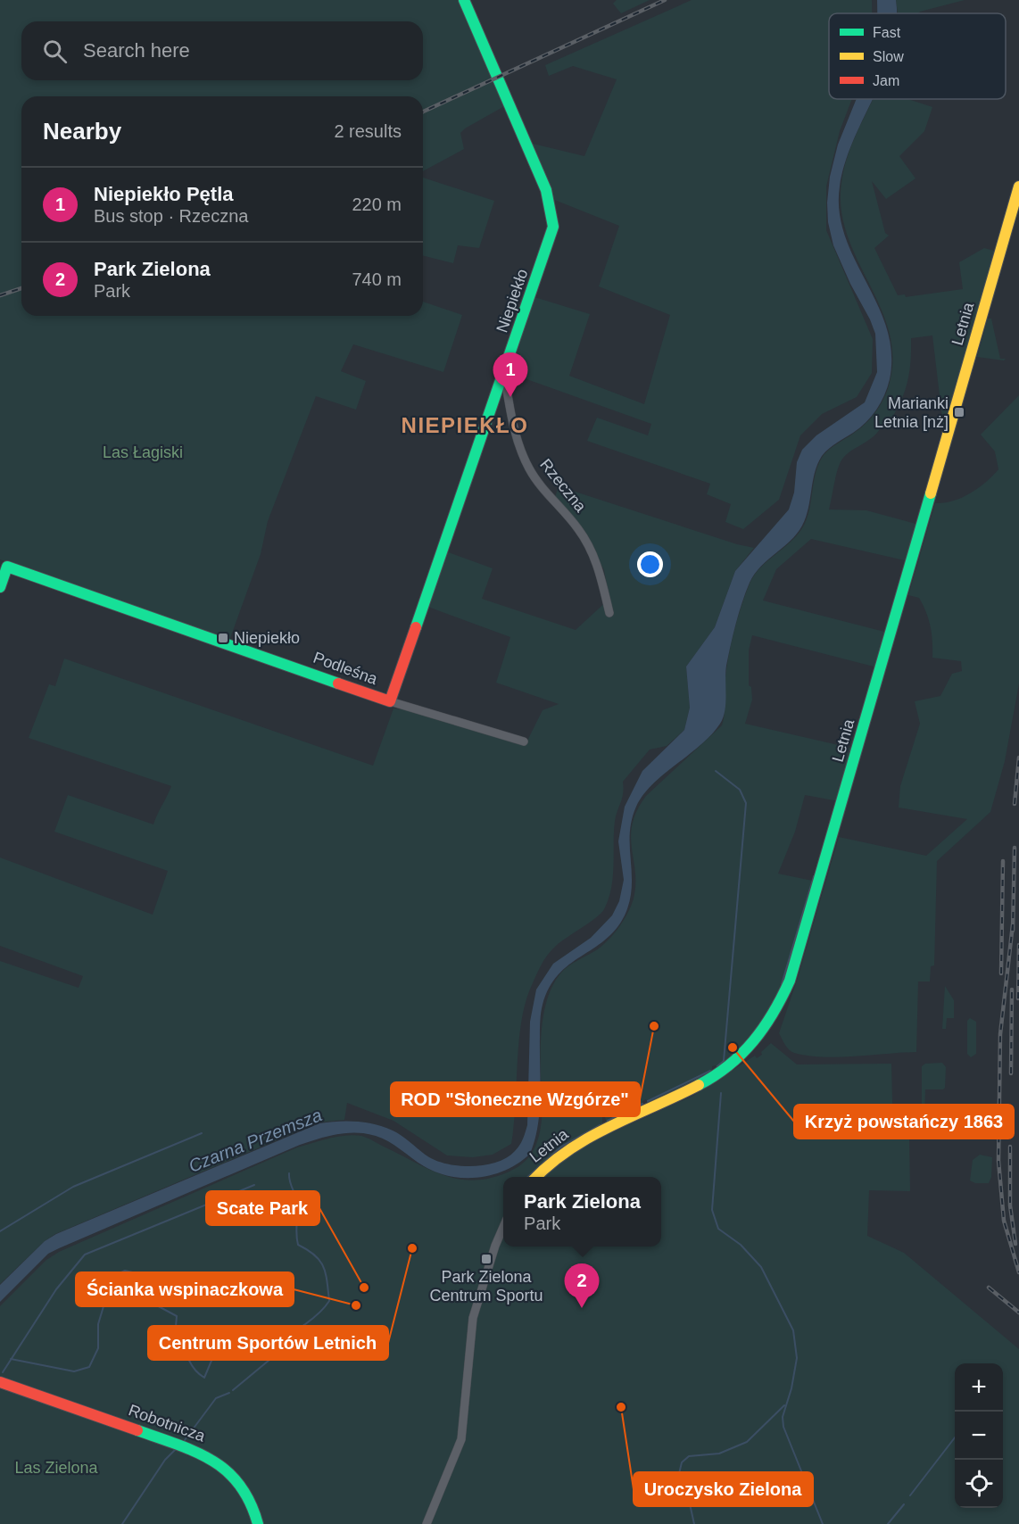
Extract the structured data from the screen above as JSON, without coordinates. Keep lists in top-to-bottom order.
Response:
{
  "streets": {
    "street": [
      "Niepiekło",
      "Letnia",
      "Rzeczna",
      "Podleśna",
      "Robotnicza"
    ]
  },
  "crossings": [
    ["Niepiekło", "Rzeczna"],
    ["Niepiekło", "Podleśna"]
  ],
  "districts": ["NIEPIEKŁO"],
  "water": ["Czarna Przemsza"],
  "parks": ["Las Łagiski", "Las Zielona"],
  "places": {
    "transit": ["Marianki Letnia [nż]", "Niepiekło", "Park Zielona Centrum Sportu"],
    "other": [
      "ROD \"Słoneczne Wzgórze\"",
      "Krzyż powstańczy 1863",
      "Centrum Sportów Letnich",
      "Scate Park",
      "Ścianka wspinaczkowa",
      "Uroczysko Zielona"
    ]
  },
  "legend": ["Fast", "Slow", "Jam"],
  "page": {
    "search": "Search here",
    "heading": ["Nearby", "2 results"],
    "list": [
      {
        "mark": "1",
        "name": "Niepiekło Pętla",
        "note": "Bus stop · Rzeczna",
        "value": "220 m"
      },
      {
        "mark": "2",
        "name": "Park Zielona",
        "note": "Park",
        "value": "740 m"
      }
    ],
    "pins": ["1", "2"],
    "popup": ["Park Zielona", "Park"],
    "map_buttons": ["+", "−"]
  }
}
